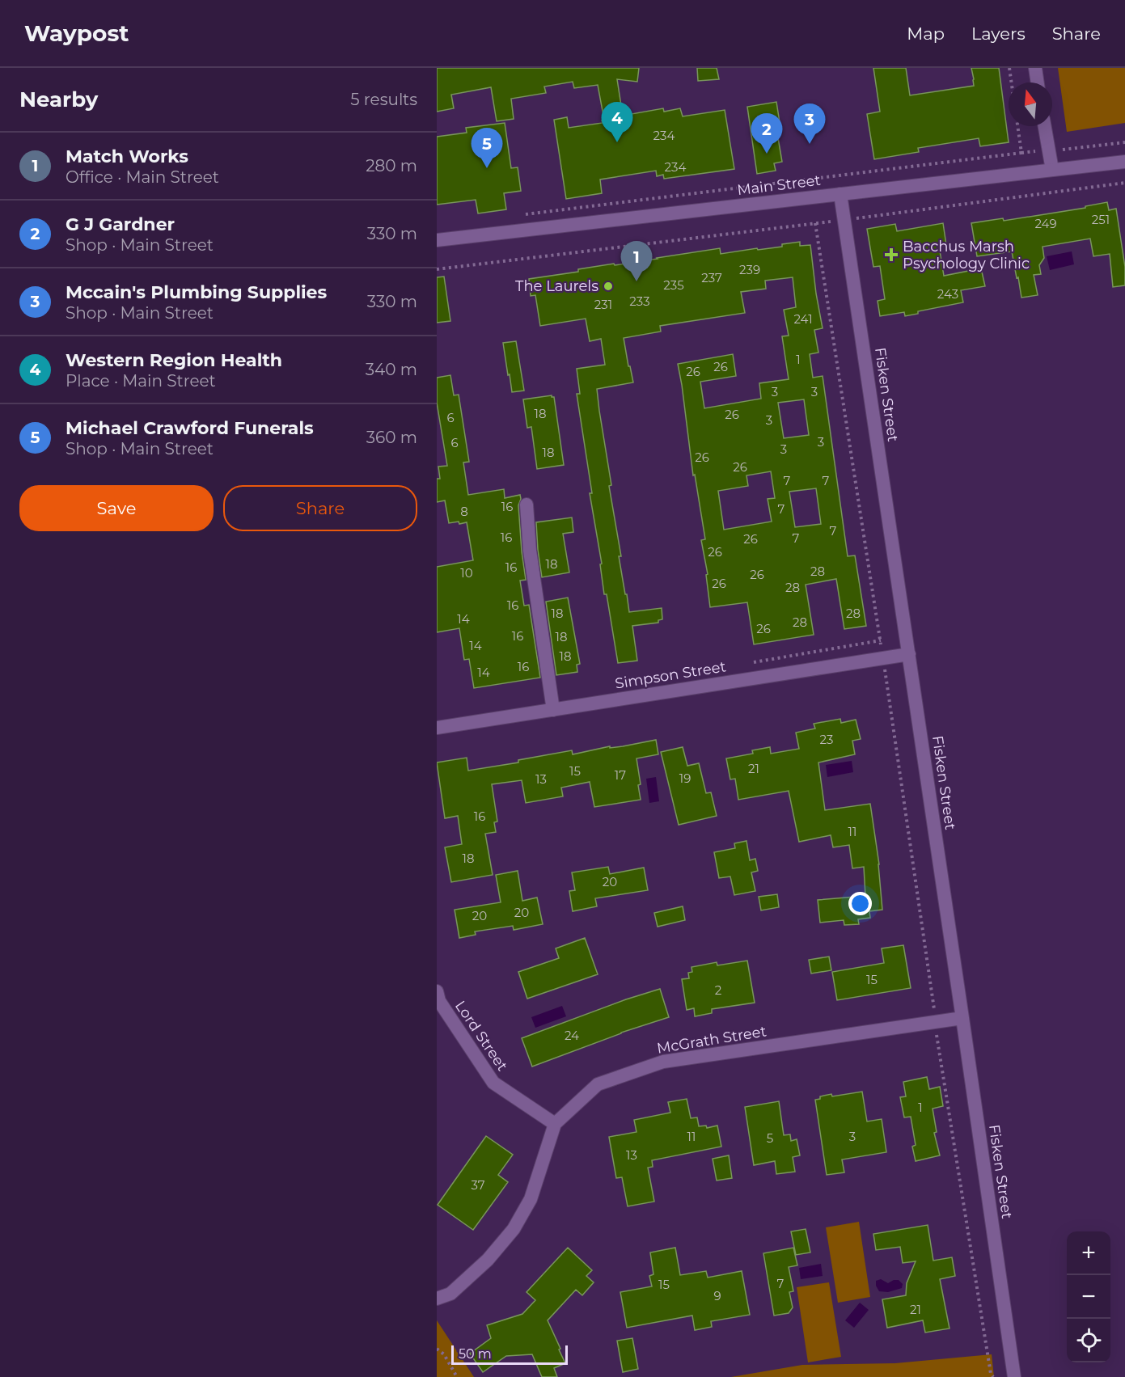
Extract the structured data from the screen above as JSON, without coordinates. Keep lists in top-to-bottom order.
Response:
{
  "streets": {
    "street": [
      "Main Street",
      "Fisken Street",
      "Simpson Street",
      "Lord Street",
      "McGrath Street"
    ]
  },
  "crossings": [
    ["Main Street", "Fisken Street"],
    ["Fisken Street", "Simpson Street"],
    ["Fisken Street", "McGrath Street"],
    ["Lord Street", "McGrath Street"]
  ],
  "places": {
    "health": ["Bacchus Marsh Psychology Clinic"],
    "other": ["The Laurels"]
  },
  "house_numbers": [
    "234",
    "234",
    "251",
    "249",
    "239",
    "237",
    "235",
    "243",
    "233",
    "231",
    "241",
    "1",
    "26",
    "26",
    "3",
    "3",
    "18",
    "26",
    "6",
    "3",
    "3",
    "6",
    "3",
    "18",
    "26",
    "26",
    "7",
    "7",
    "16",
    "7",
    "8",
    "7",
    "16",
    "7",
    "26",
    "26",
    "18",
    "16",
    "28",
    "10",
    "26",
    "26",
    "28",
    "16",
    "18",
    "28",
    "14",
    "28",
    "26",
    "16",
    "18",
    "14",
    "18",
    "16",
    "14",
    "23",
    "21",
    "15",
    "17",
    "19",
    "13",
    "16",
    "11",
    "18",
    "20",
    "20",
    "20",
    "15",
    "2",
    "24",
    "1",
    "11",
    "3",
    "5",
    "13",
    "37",
    "7",
    "15",
    "9",
    "21"
  ],
  "scale_bar": "50 m",
  "north": "top",
  "page": {
    "header": "Waypost",
    "nav": ["Map", "Layers", "Share"],
    "heading": ["Nearby", "5 results"],
    "pins": [
      "4",
      "3",
      "2",
      "5",
      "1"
    ],
    "list": [
      {
        "mark": "1",
        "name": "Match Works",
        "note": "Office · Main Street",
        "value": "280 m"
      },
      {
        "mark": "2",
        "name": "G J Gardner",
        "note": "Shop · Main Street",
        "value": "330 m"
      },
      {
        "mark": "3",
        "name": "Mccain's Plumbing Supplies",
        "note": "Shop · Main Street",
        "value": "330 m"
      },
      {
        "mark": "4",
        "name": "Western Region Health",
        "note": "Place · Main Street",
        "value": "340 m"
      },
      {
        "mark": "5",
        "name": "Michael Crawford Funerals",
        "note": "Shop · Main Street",
        "value": "360 m"
      }
    ],
    "buttons": ["Save", "Share"],
    "map_buttons": ["+", "−"],
    "scale": "50 m"
  }
}
